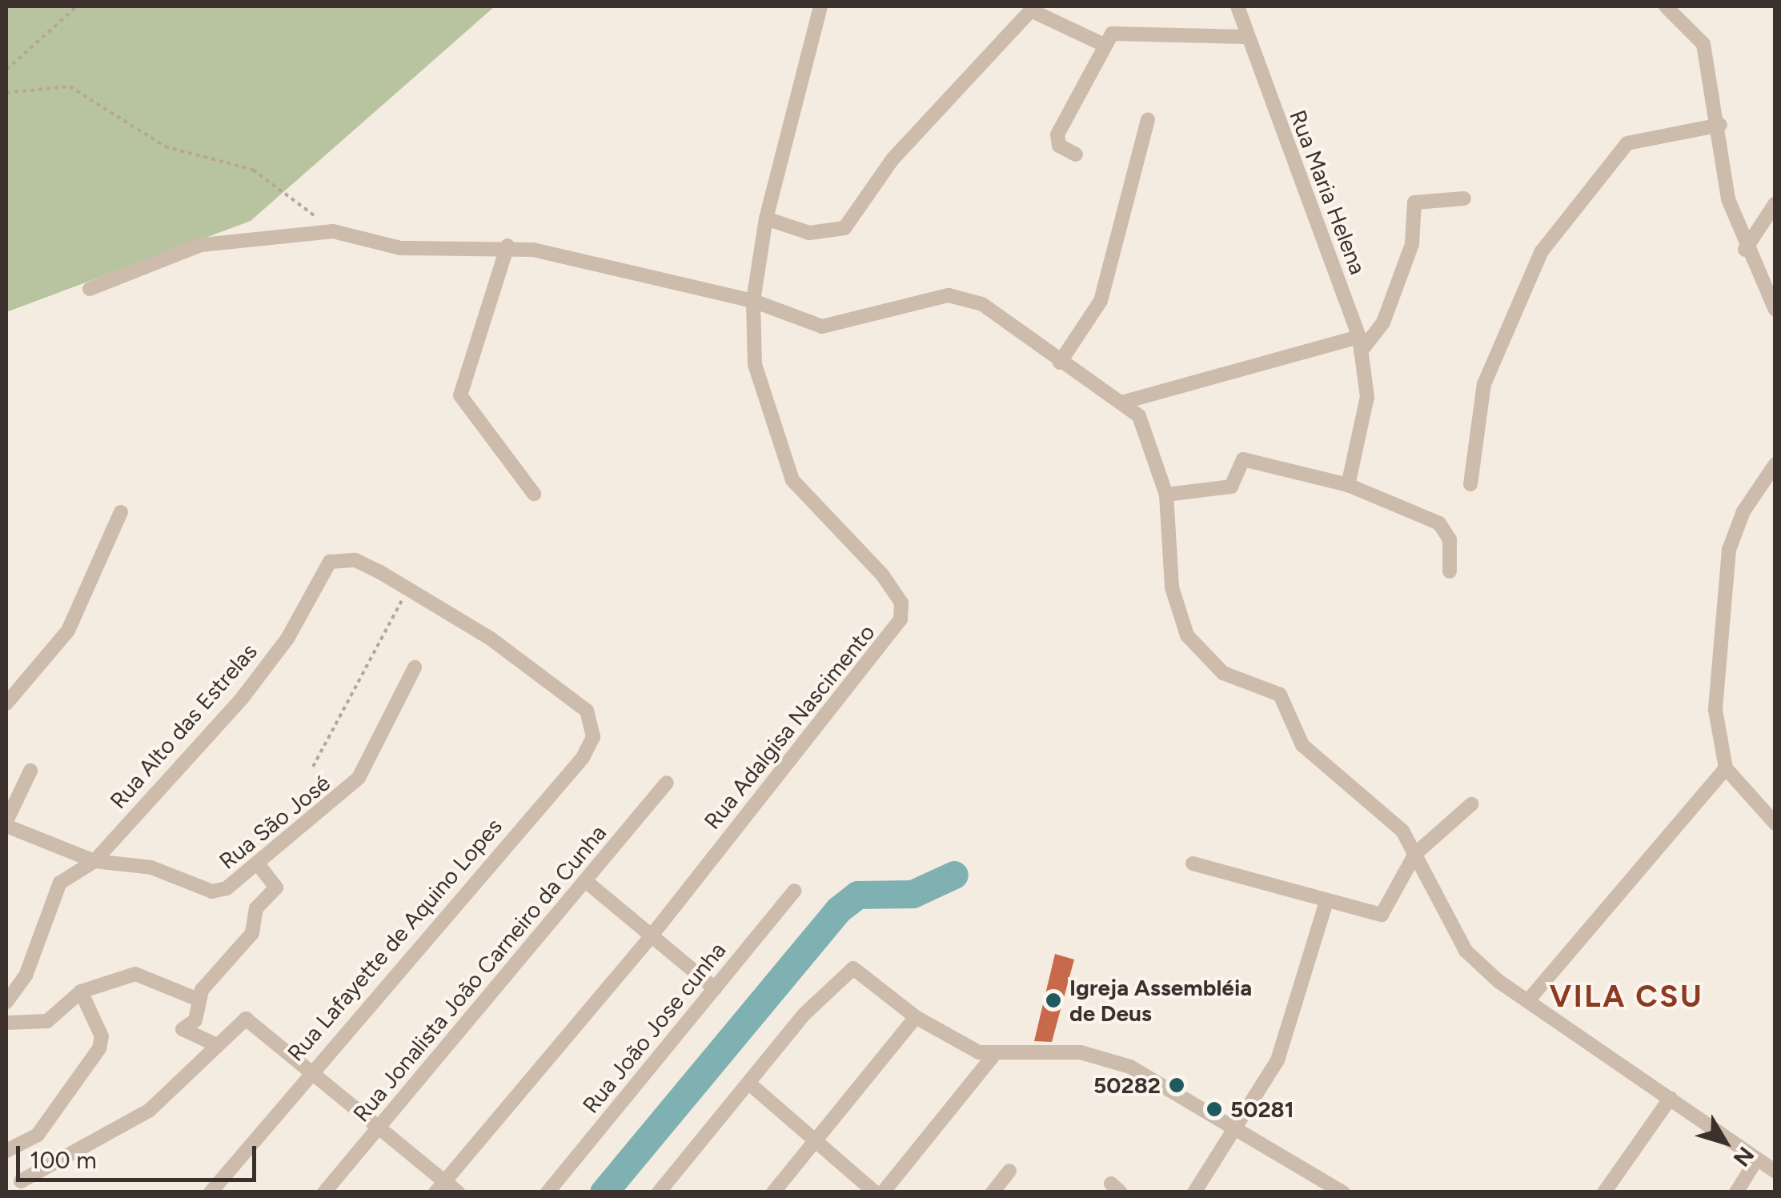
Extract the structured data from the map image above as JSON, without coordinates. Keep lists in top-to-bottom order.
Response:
{
  "streets": {
    "street": [
      "Rua Maria Helena",
      "Rua Alto das Estrelas",
      "Rua Adalgisa Nascimento",
      "Rua São José",
      "Rua Lafayette de Aquino Lopes",
      "Rua Jonalista João Carneiro da Cunha",
      "Rua João Jose cunha"
    ]
  },
  "crossings": [
    ["Rua Alto das Estrelas", "Rua São José"],
    ["Rua Alto das Estrelas", "Rua Lafayette de Aquino Lopes"]
  ],
  "districts": ["VILA CSU"],
  "places": ["Igreja Assembléia de Deus", "50282", "50281"],
  "scale_bar": "100 m",
  "north": "bottom right"
}
